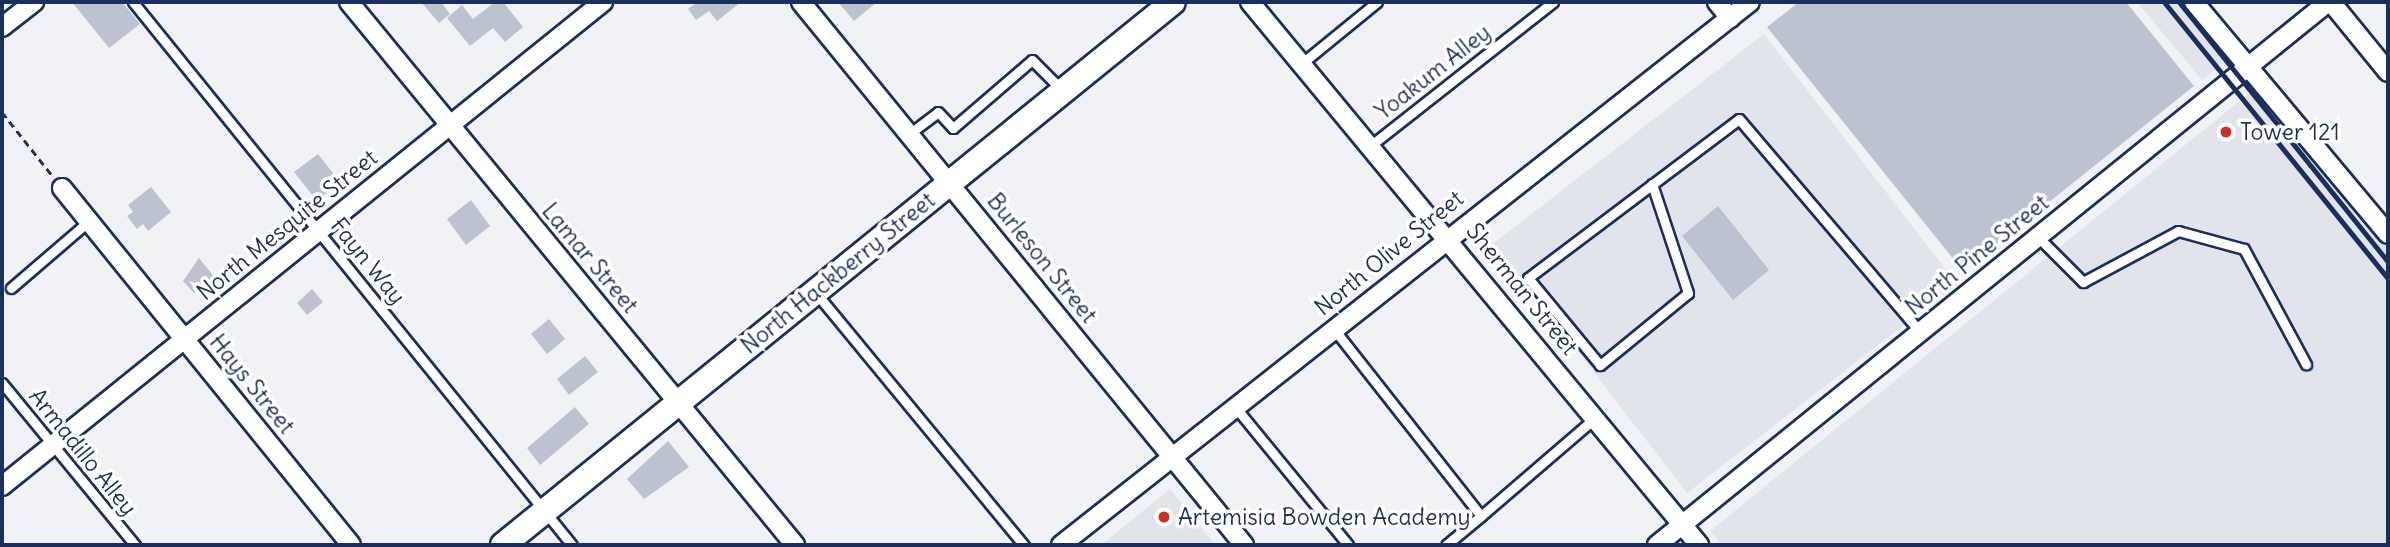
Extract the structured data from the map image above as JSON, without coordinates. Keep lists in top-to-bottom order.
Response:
{
  "streets": {
    "main road": ["North Hackberry Street"],
    "street": [
      "North Mesquite Street",
      "North Olive Street",
      "North Pine Street",
      "Lamar Street",
      "Burleson Street",
      "Sherman Street",
      "Hays Street"
    ],
    "lane": ["Yoakum Alley", "Fayn Way", "Armadillo Alley"]
  },
  "crossings": [
    ["Yoakum Alley", "Sherman Street"],
    ["North Mesquite Street", "Lamar Street"],
    ["North Mesquite Street", "Fayn Way"],
    ["North Mesquite Street", "Hays Street"],
    ["North Mesquite Street", "Armadillo Alley"],
    ["North Olive Street", "Burleson Street"],
    ["North Olive Street", "Sherman Street"],
    ["North Pine Street", "Sherman Street"],
    ["Lamar Street", "North Hackberry Street"],
    ["Burleson Street", "North Hackberry Street"],
    ["Fayn Way", "North Hackberry Street"]
  ],
  "places": ["Tower 121", "Artemisia Bowden Academy"]
}
